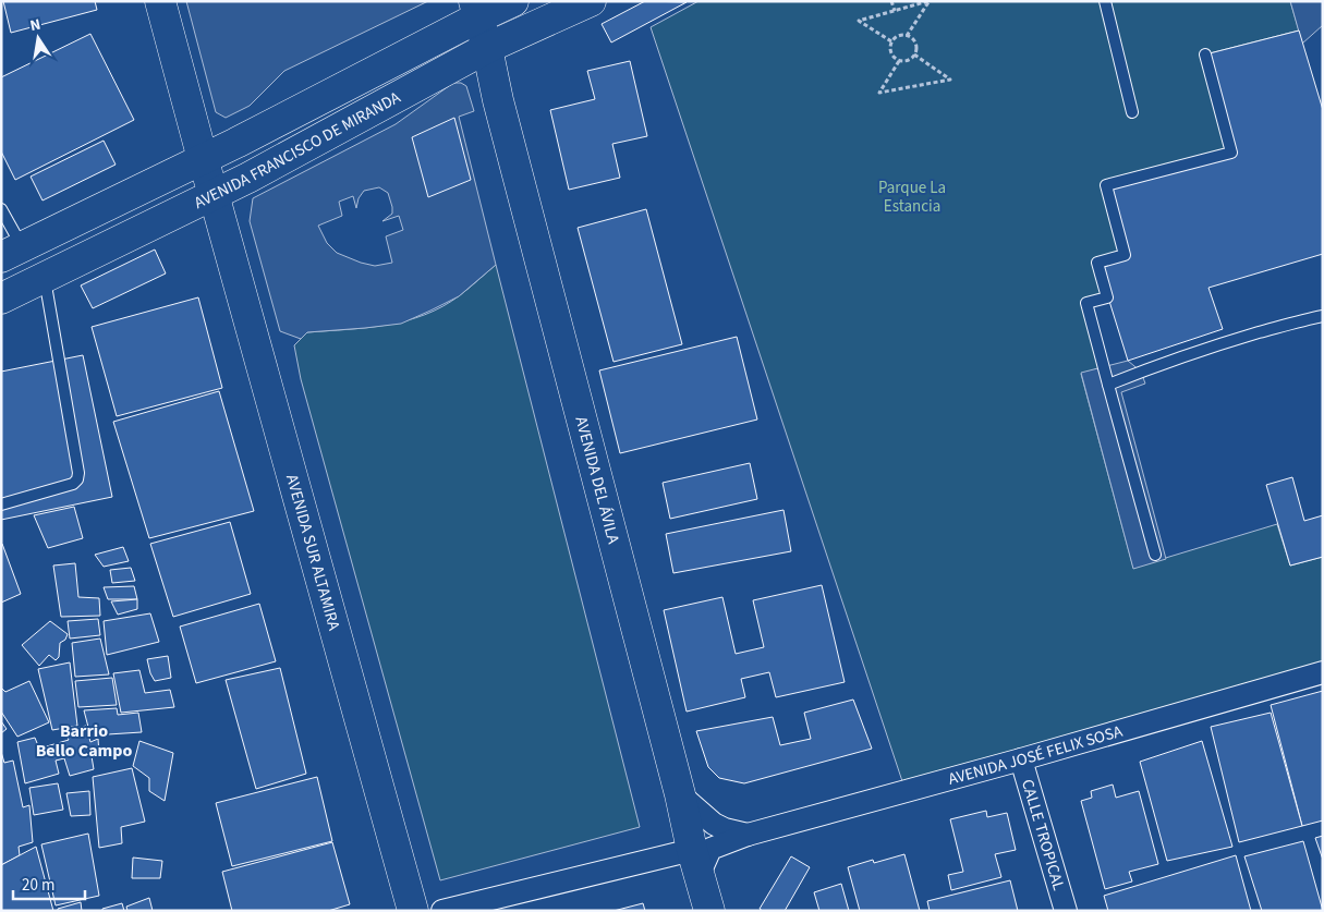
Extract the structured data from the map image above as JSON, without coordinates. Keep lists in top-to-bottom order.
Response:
{
  "streets": {
    "main road": ["AVENIDA FRANCISCO DE MIRANDA", "AVENIDA DEL ÁVILA", "AVENIDA SUR ALTAMIRA"],
    "street": ["AVENIDA JOSÉ FELIX SOSA", "CALLE TROPICAL"]
  },
  "crossings": [
    ["AVENIDA FRANCISCO DE MIRANDA", "AVENIDA DEL ÁVILA"],
    ["AVENIDA FRANCISCO DE MIRANDA", "AVENIDA SUR ALTAMIRA"],
    ["AVENIDA DEL ÁVILA", "AVENIDA JOSÉ FELIX SOSA"],
    ["AVENIDA JOSÉ FELIX SOSA", "CALLE TROPICAL"]
  ],
  "districts": ["Barrio Bello Campo"],
  "parks": ["Parque La Estancia"],
  "scale_bar": "20 m",
  "north": "top"
}
